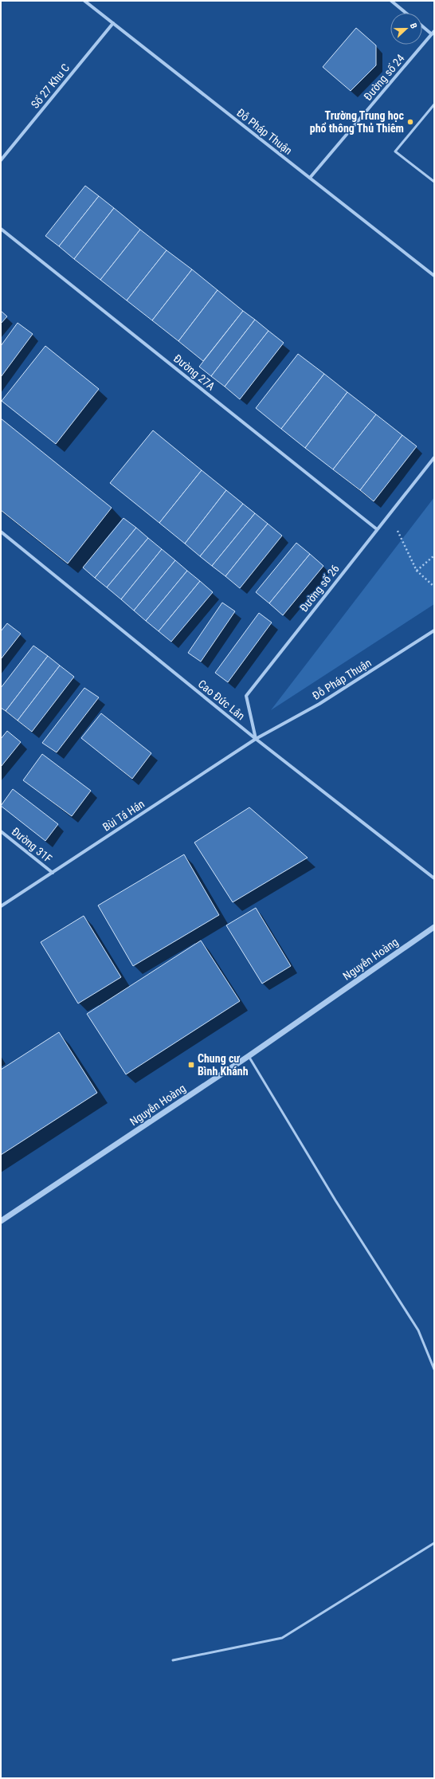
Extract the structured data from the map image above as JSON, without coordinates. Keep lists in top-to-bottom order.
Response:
{
  "streets": {
    "street": [
      "Đường số 24",
      "Số 27 Khu C",
      "Đỗ Pháp Thuận",
      "Đường 27A",
      "Đường số 26",
      "Cao Đức Lân",
      "Bùi Tá Hán",
      "Đường 31F",
      "Nguyễn Hoàng"
    ]
  },
  "crossings": [
    ["Đường số 24", "Đỗ Pháp Thuận"],
    ["Số 27 Khu C", "Đỗ Pháp Thuận"],
    ["Đỗ Pháp Thuận", "Đường số 26"],
    ["Đỗ Pháp Thuận", "Cao Đức Lân"],
    ["Đỗ Pháp Thuận", "Bùi Tá Hán"],
    ["Đường 27A", "Đường số 26"],
    ["Đường số 26", "Cao Đức Lân"],
    ["Đường số 26", "Bùi Tá Hán"],
    ["Cao Đức Lân", "Bùi Tá Hán"],
    ["Bùi Tá Hán", "Đường 31F"]
  ],
  "places": {
    "other": ["Trường Trung học phổ thông Thủ Thiêm"],
    "transit": ["Chung cư Bình Khánh"]
  },
  "north": "right"
}
